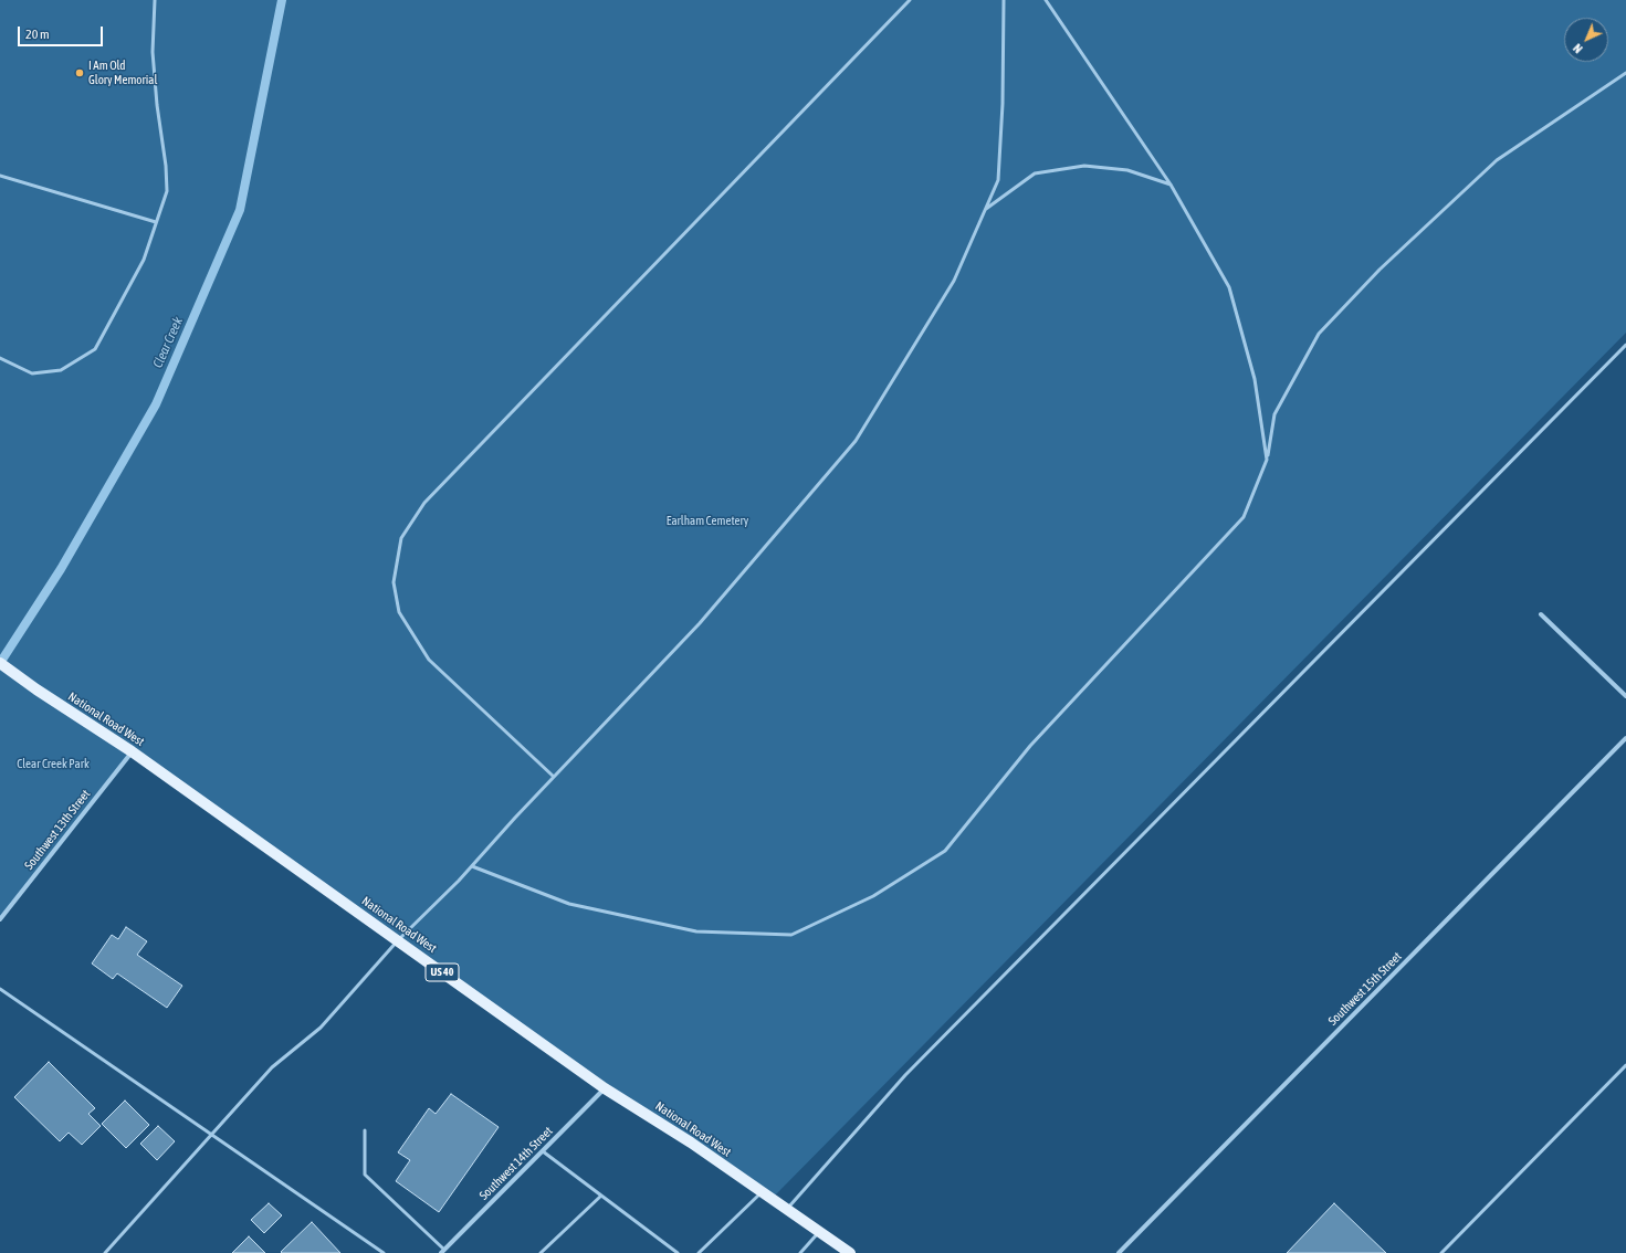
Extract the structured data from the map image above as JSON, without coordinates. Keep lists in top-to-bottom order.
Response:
{
  "streets": {
    "main road": ["National Road West", "US 40"],
    "street": ["Southwest 13th Street", "Southwest 15th Street", "Southwest 14th Street"]
  },
  "crossings": [
    ["National Road West", "Southwest 13th Street"],
    ["National Road West", "Southwest 14th Street"]
  ],
  "water": ["Clear Creek"],
  "parks": ["Earlham Cemetery", "Clear Creek Park"],
  "places": ["I Am Old Glory Memorial"],
  "scale_bar": "20 m",
  "north": "bottom left"
}
